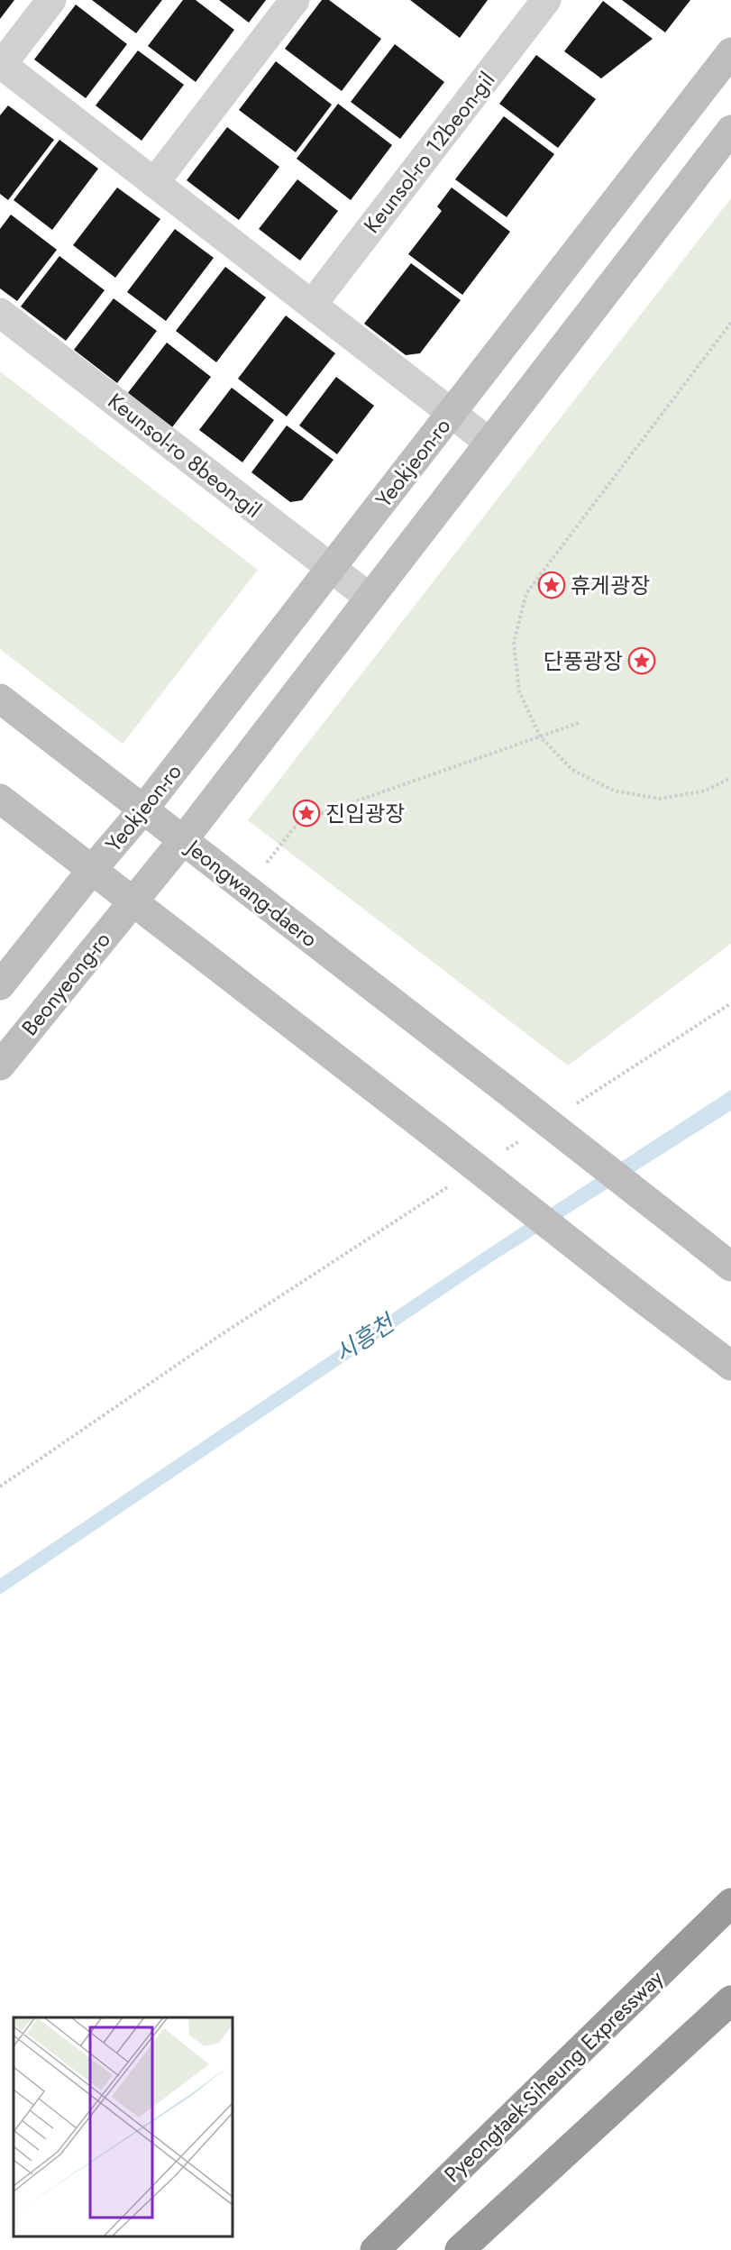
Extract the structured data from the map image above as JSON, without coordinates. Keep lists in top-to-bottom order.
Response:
{
  "streets": {
    "highway": ["Pyeongtaek-Siheung Expressway"],
    "street": [
      "Keunsol-ro 12beon-gil",
      "Keunsol-ro 8beon-gil",
      "Yeokjeon-ro",
      "Jeongwang-daero",
      "Beonyeong-ro"
    ]
  },
  "crossings": [
    ["Keunsol-ro 8beon-gil", "Yeokjeon-ro"],
    ["Yeokjeon-ro", "Jeongwang-daero"]
  ],
  "water": ["시흥천"],
  "places": {
    "place": ["휴게광장", "단풍광장", "진입광장"]
  }
}
